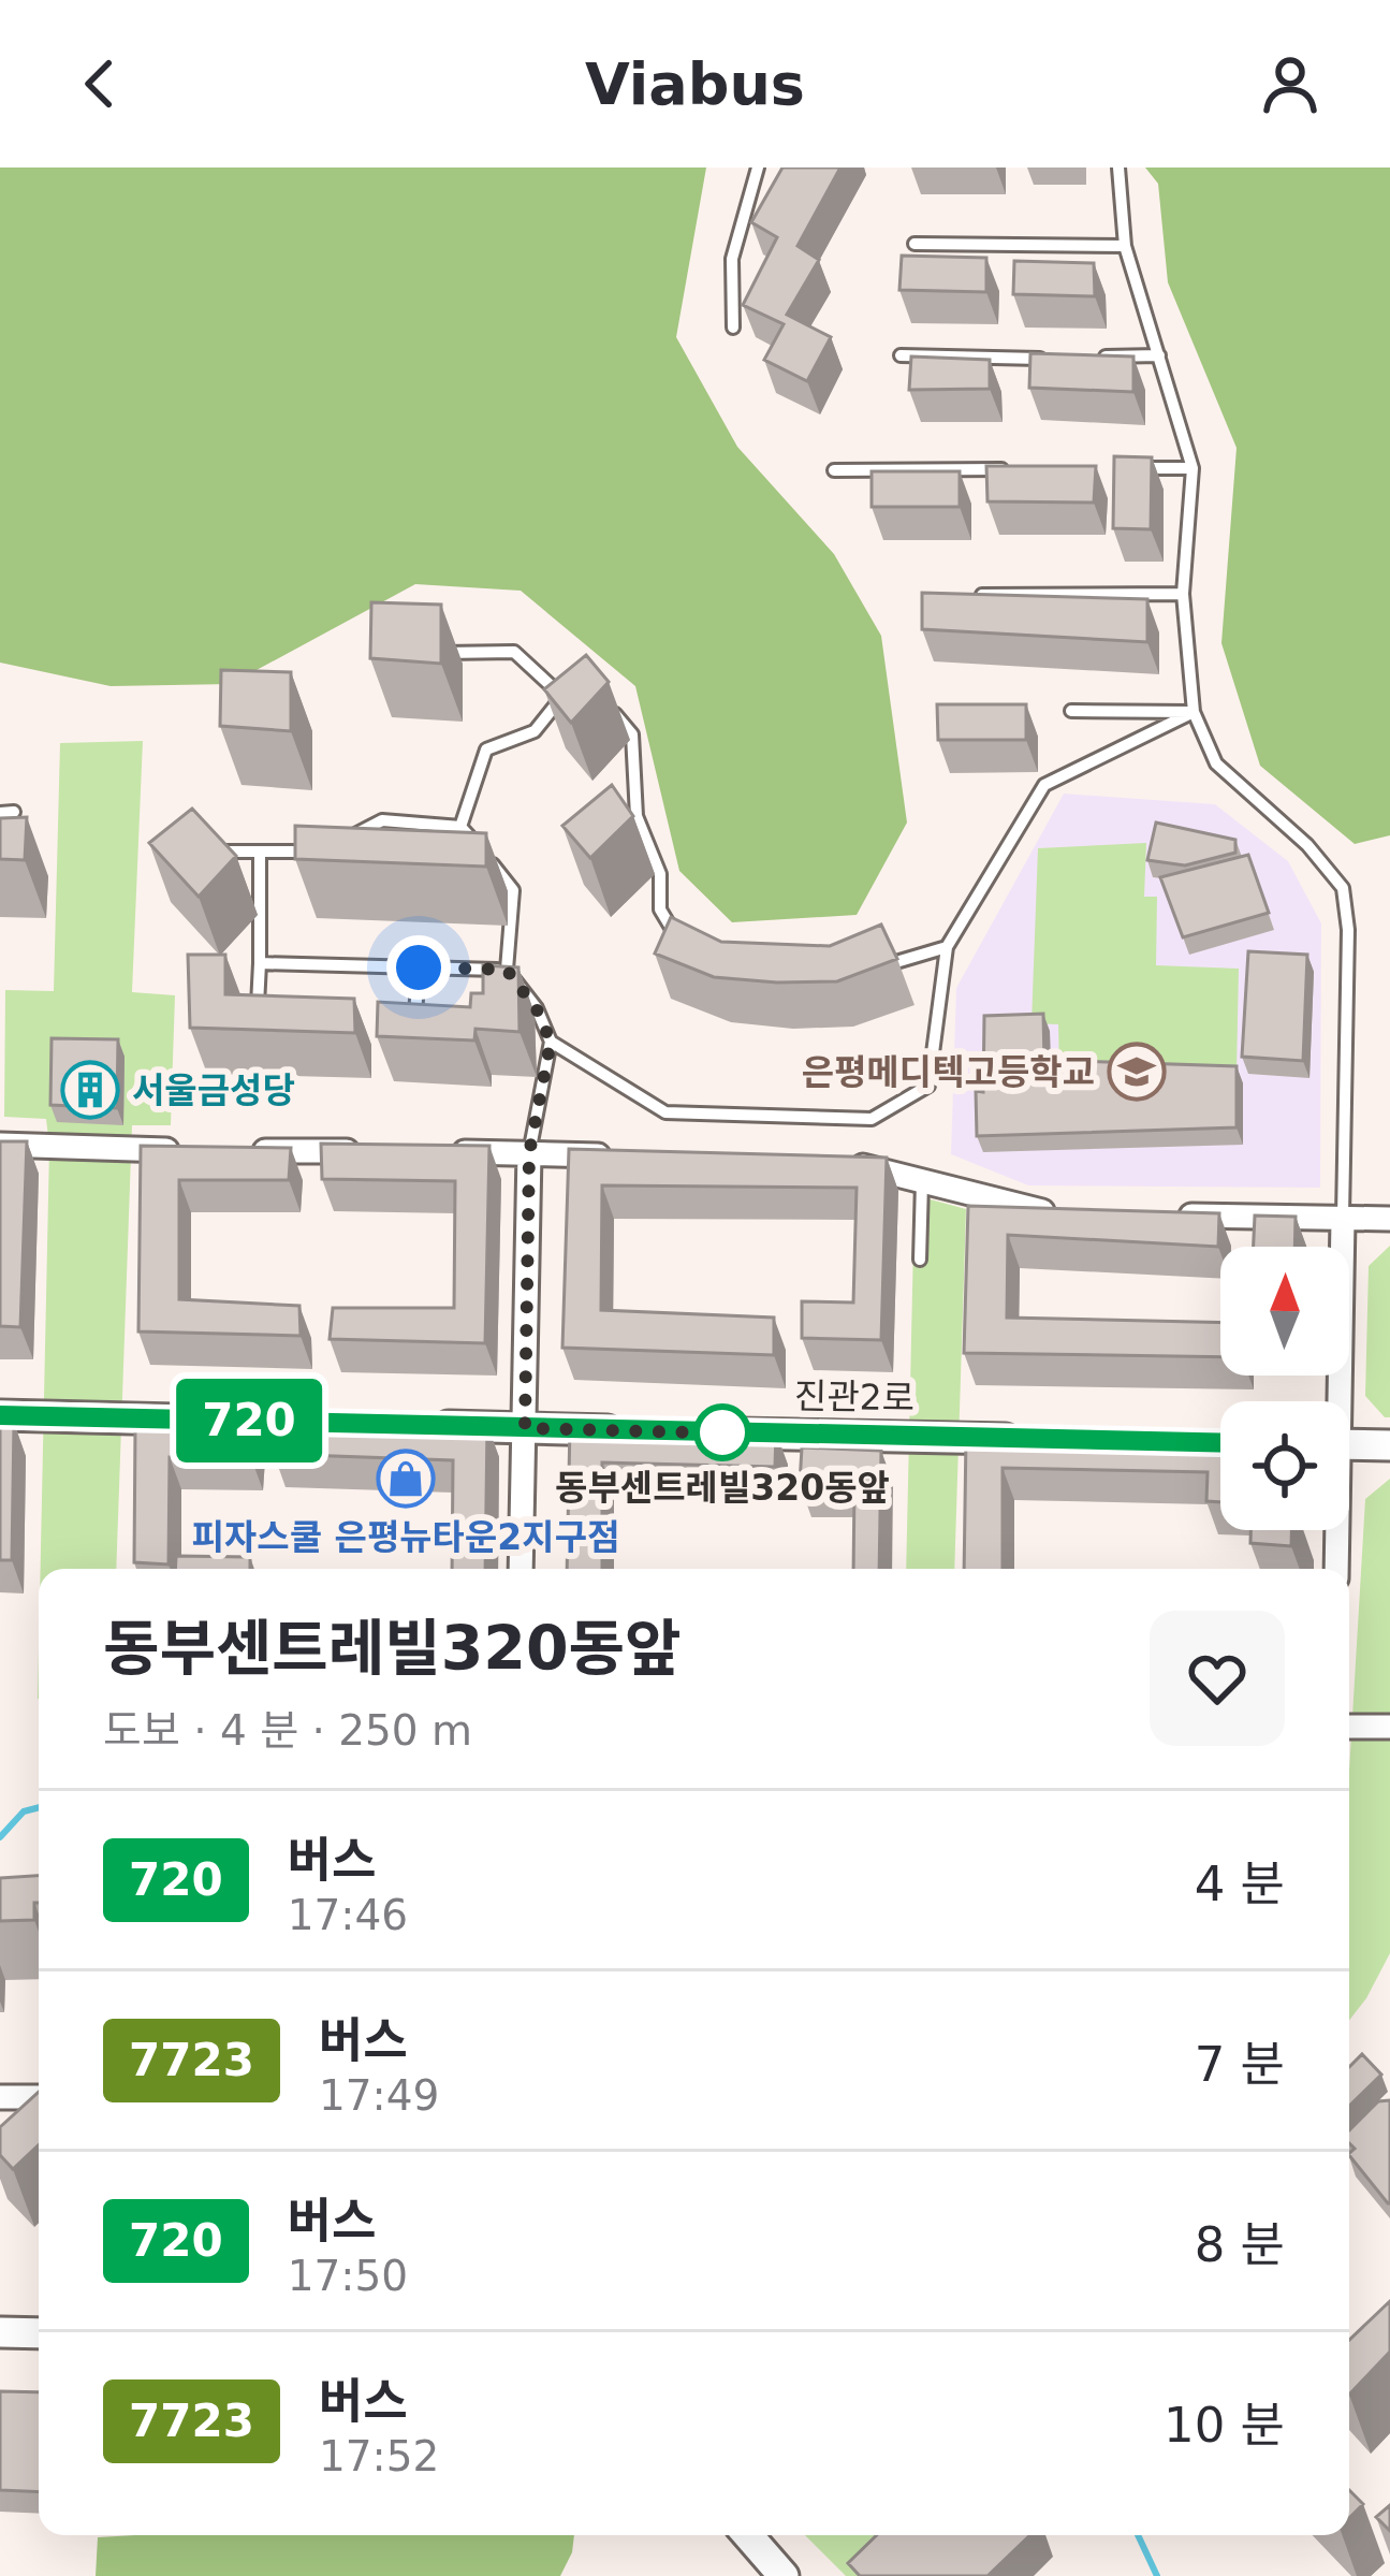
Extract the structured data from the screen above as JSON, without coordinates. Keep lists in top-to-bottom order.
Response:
{
  "streets": {
    "street": ["진관2로"]
  },
  "places": {
    "school or university": ["은평메디텍고등학교"],
    "building": ["서울금성당"],
    "other": ["동부센트레빌320동앞"],
    "shop": ["피자스쿨 은평뉴타운2지구점"]
  },
  "lines": ["bus line 720"],
  "north": "top",
  "page": {
    "header": "Viabus",
    "on_map": "720",
    "heading": ["동부센트레빌320동앞", "도보 · 4 분 · 250 m"],
    "list": [
      {
        "mark": "720",
        "name": "버스",
        "note": "17:46",
        "value": "4 분"
      },
      {
        "mark": "7723",
        "name": "버스",
        "note": "17:49",
        "value": "7 분"
      },
      {
        "mark": "720",
        "name": "버스",
        "note": "17:50",
        "value": "8 분"
      },
      {
        "mark": "7723",
        "name": "버스",
        "note": "17:52",
        "value": "10 분"
      }
    ]
  }
}
